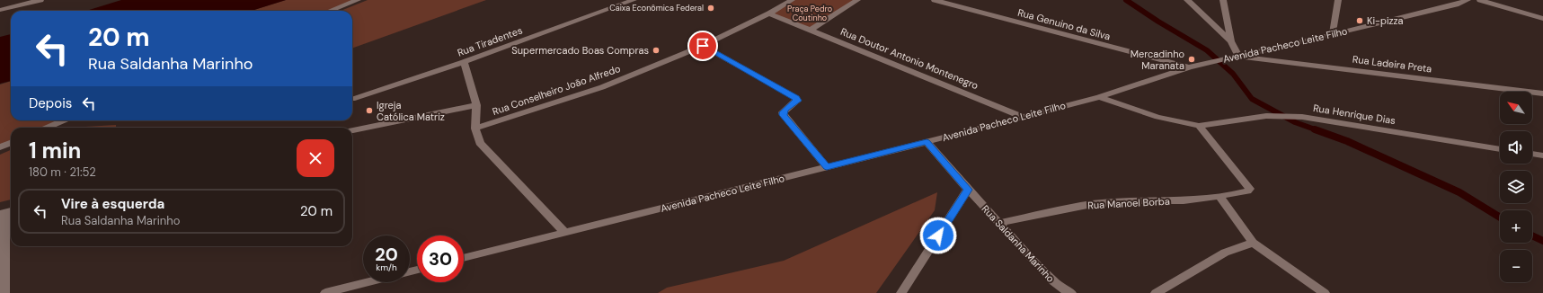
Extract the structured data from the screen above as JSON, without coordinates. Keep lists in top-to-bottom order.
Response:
{
  "streets": {
    "street": [
      "Rua Genuino da Silva",
      "Rua Tiradentes",
      "Avenida Pacheco Leite Filho",
      "Rua Doutor Antonio Montenegro",
      "Rua Ladeira Preta",
      "Rua Conselheiro João Alfredo",
      "Rua Henrique Dias",
      "Rua Manoel Borba",
      "Rua Saldanha Marinho"
    ]
  },
  "crossings": [
    ["Rua Genuino da Silva", "Avenida Pacheco Leite Filho"],
    ["Avenida Pacheco Leite Filho", "Rua Doutor Antonio Montenegro"],
    ["Avenida Pacheco Leite Filho", "Rua Ladeira Preta"],
    ["Avenida Pacheco Leite Filho", "Rua Saldanha Marinho"],
    ["Rua Doutor Antonio Montenegro", "Rua Conselheiro João Alfredo"],
    ["Rua Henrique Dias", "Rua Manoel Borba"],
    ["Rua Manoel Borba", "Rua Saldanha Marinho"]
  ],
  "parks": ["Praça Pedro Coutinho"],
  "places": [
    "Caixa Econômica Federal",
    "Ki-pizza",
    "Supermercado Boas Compras",
    "Mercadinho Maranata",
    "Igreja Católica Matriz"
  ],
  "north": "top left",
  "page": {
    "turn": ["20 m", "Rua Saldanha Marinho"],
    "then": "Depois",
    "map_buttons": ["+", "−"],
    "heading": ["1 min", "180 m · 21:52"],
    "list": [
      {
        "name": "Vire à esquerda",
        "note": "Rua Saldanha Marinho",
        "value": "20 m"
      }
    ],
    "speed": "20 km/h",
    "limit": "30"
  }
}
